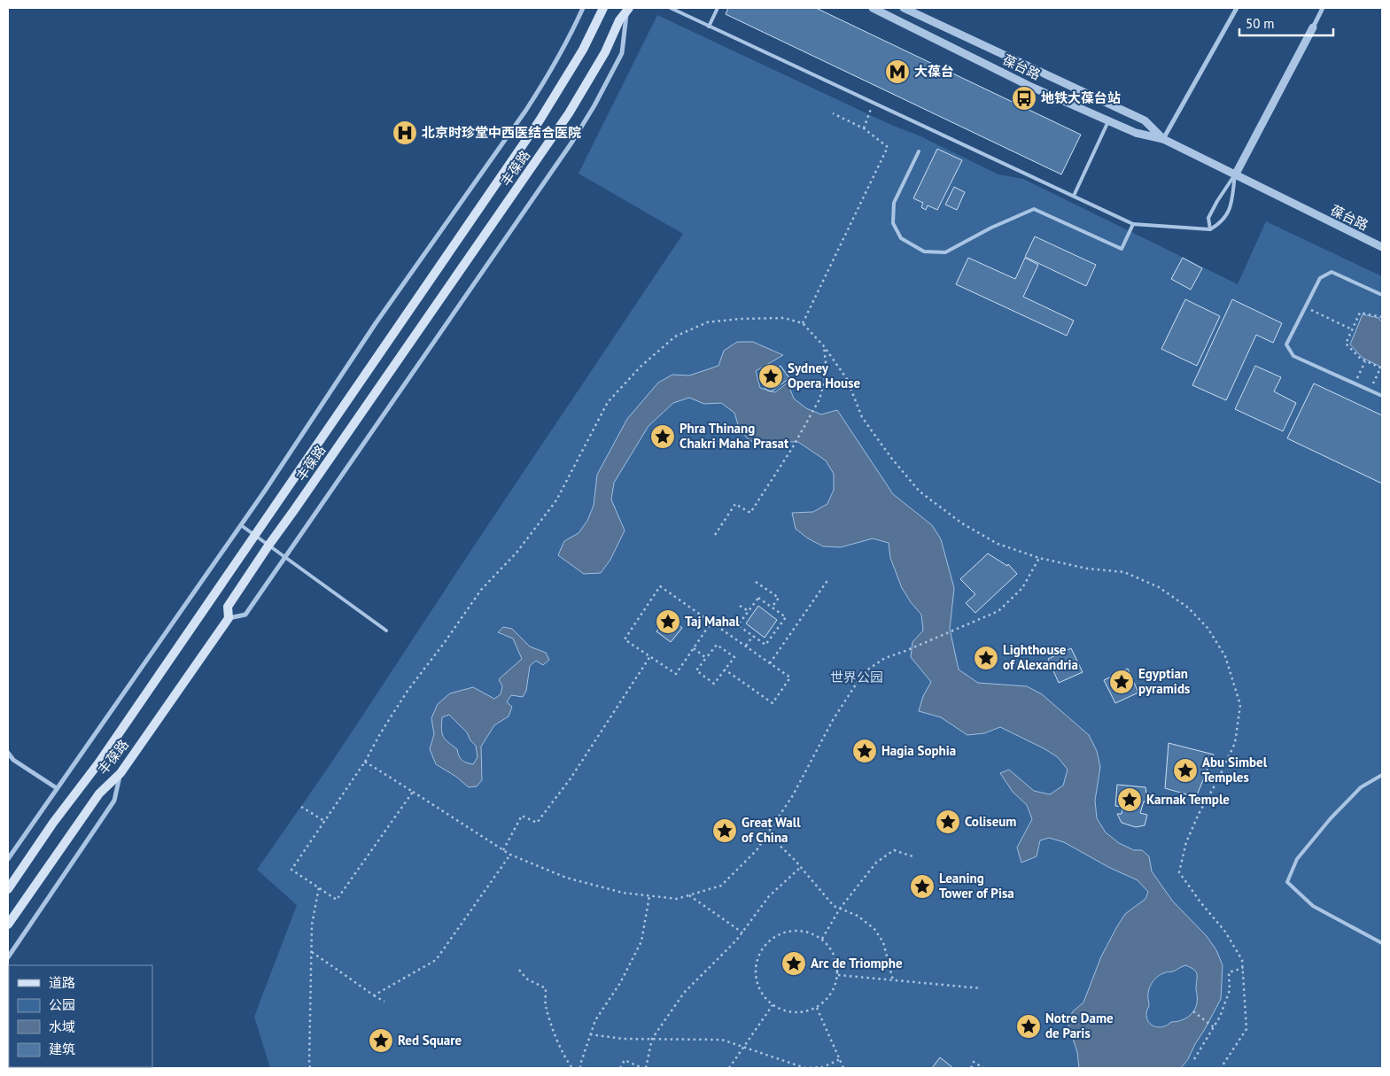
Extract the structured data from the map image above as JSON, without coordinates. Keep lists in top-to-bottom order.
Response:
{
  "streets": {
    "main road": ["丰葆路"],
    "street": ["葆台路"]
  },
  "parks": ["世界公园"],
  "places": {
    "metro station": ["大葆台"],
    "bus stop": ["地铁大葆台站"],
    "hospital": ["北京时珍堂中西医结合医院"],
    "place": [
      "Sydney Opera House",
      "Phra Thinang Chakri Maha Prasat",
      "Taj Mahal",
      "Lighthouse of Alexandria",
      "Egyptian pyramids",
      "Hagia Sophia",
      "Abu Simbel Temples",
      "Karnak Temple",
      "Coliseum",
      "Great Wall of China",
      "Leaning Tower of Pisa",
      "Arc de Triomphe",
      "Notre Dame de Paris",
      "Red Square"
    ]
  },
  "legend": [
    "道路",
    "公园",
    "水域",
    "建筑"
  ],
  "scale_bar": "50 m"
}
